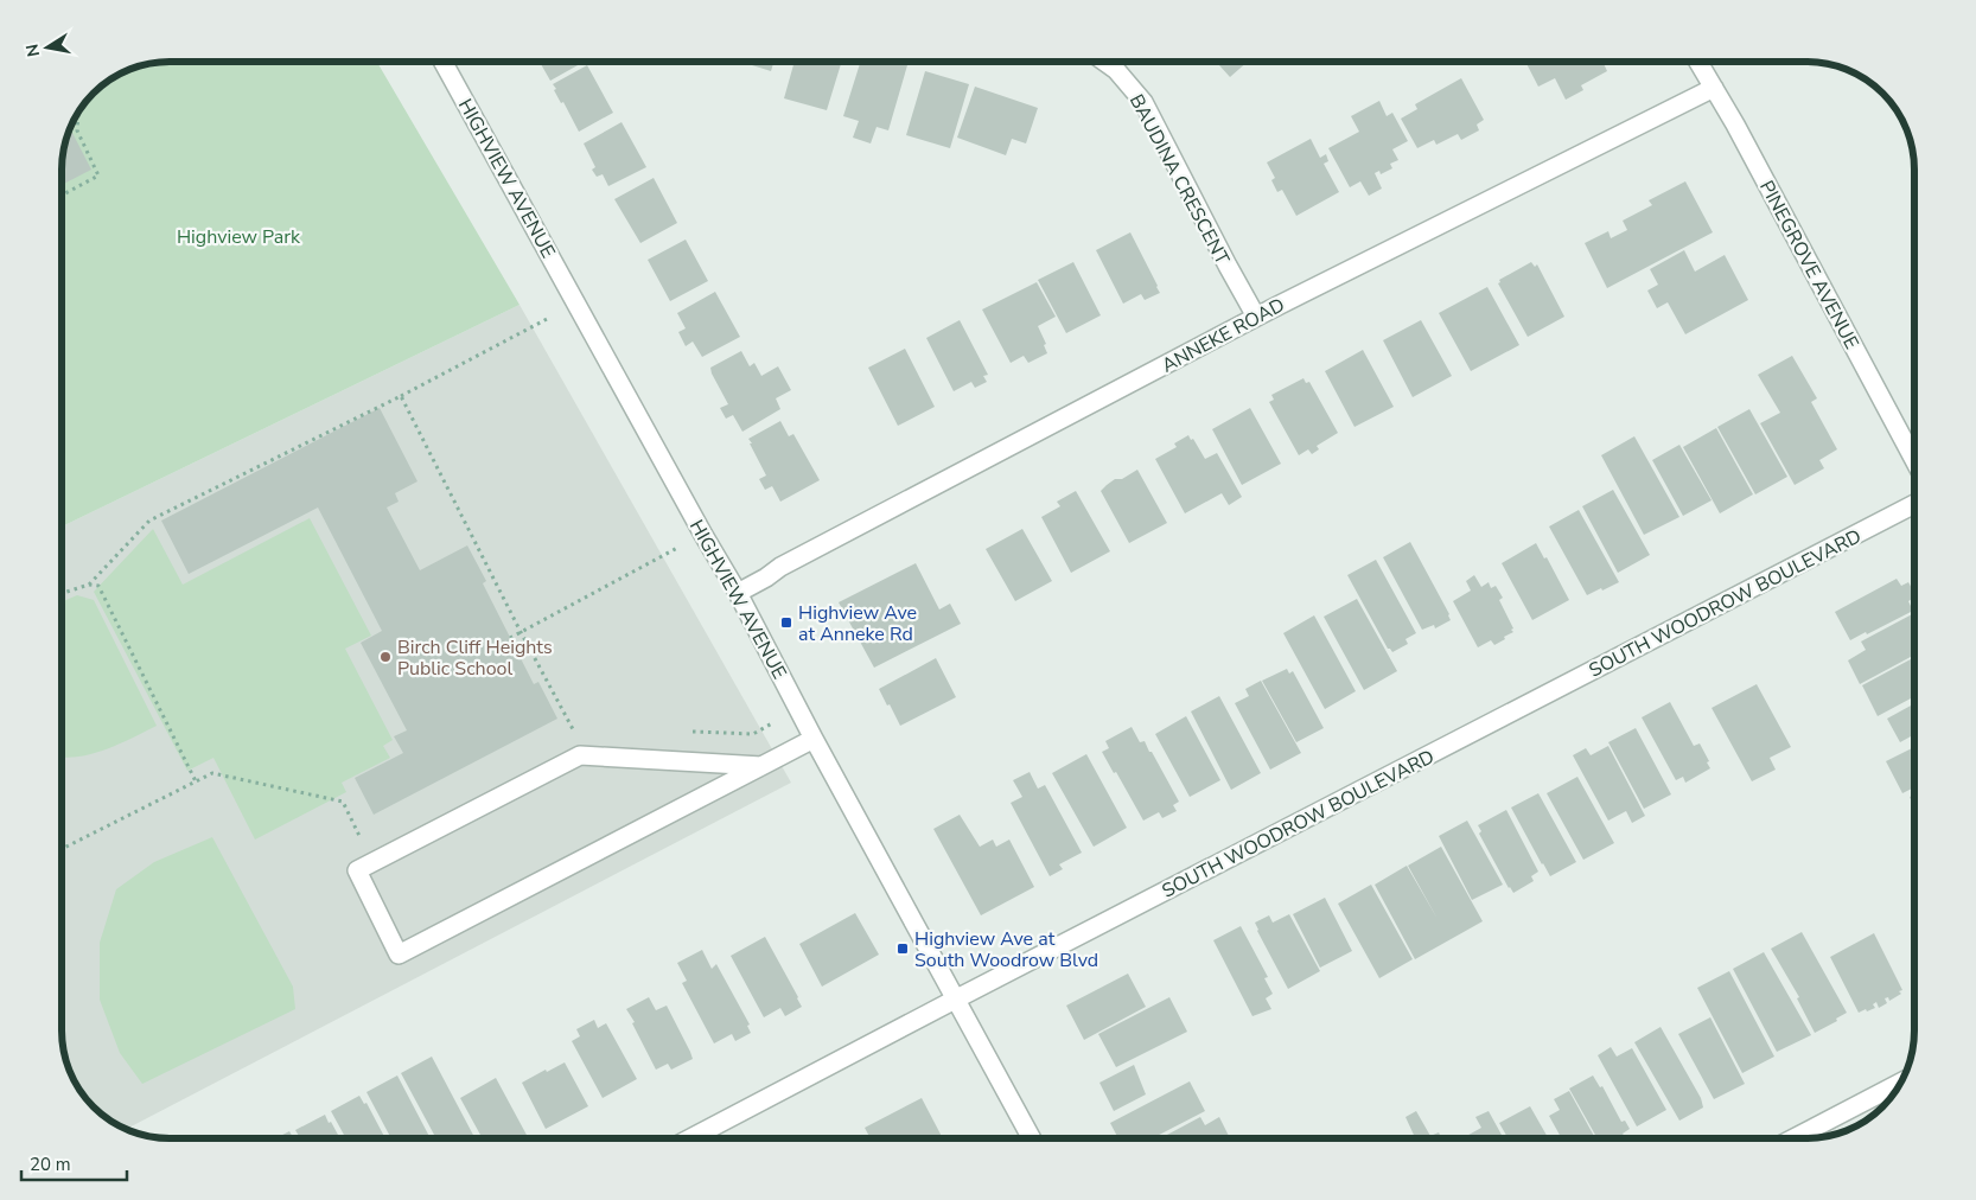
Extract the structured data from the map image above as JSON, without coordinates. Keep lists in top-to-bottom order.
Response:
{
  "streets": {
    "street": [
      "HIGHVIEW AVENUE",
      "BAUDINA CRESCENT",
      "PINEGROVE AVENUE",
      "ANNEKE ROAD",
      "SOUTH WOODROW BOULEVARD"
    ]
  },
  "crossings": [
    ["HIGHVIEW AVENUE", "ANNEKE ROAD"],
    ["HIGHVIEW AVENUE", "SOUTH WOODROW BOULEVARD"],
    ["BAUDINA CRESCENT", "ANNEKE ROAD"],
    ["PINEGROVE AVENUE", "ANNEKE ROAD"]
  ],
  "parks": ["Highview Park"],
  "places": {
    "transit": ["Highview Ave at Anneke Rd", "Highview Ave at South Woodrow Blvd"],
    "other": ["Birch Cliff Heights Public School"]
  },
  "scale_bar": "20 m",
  "north": "left"
}
